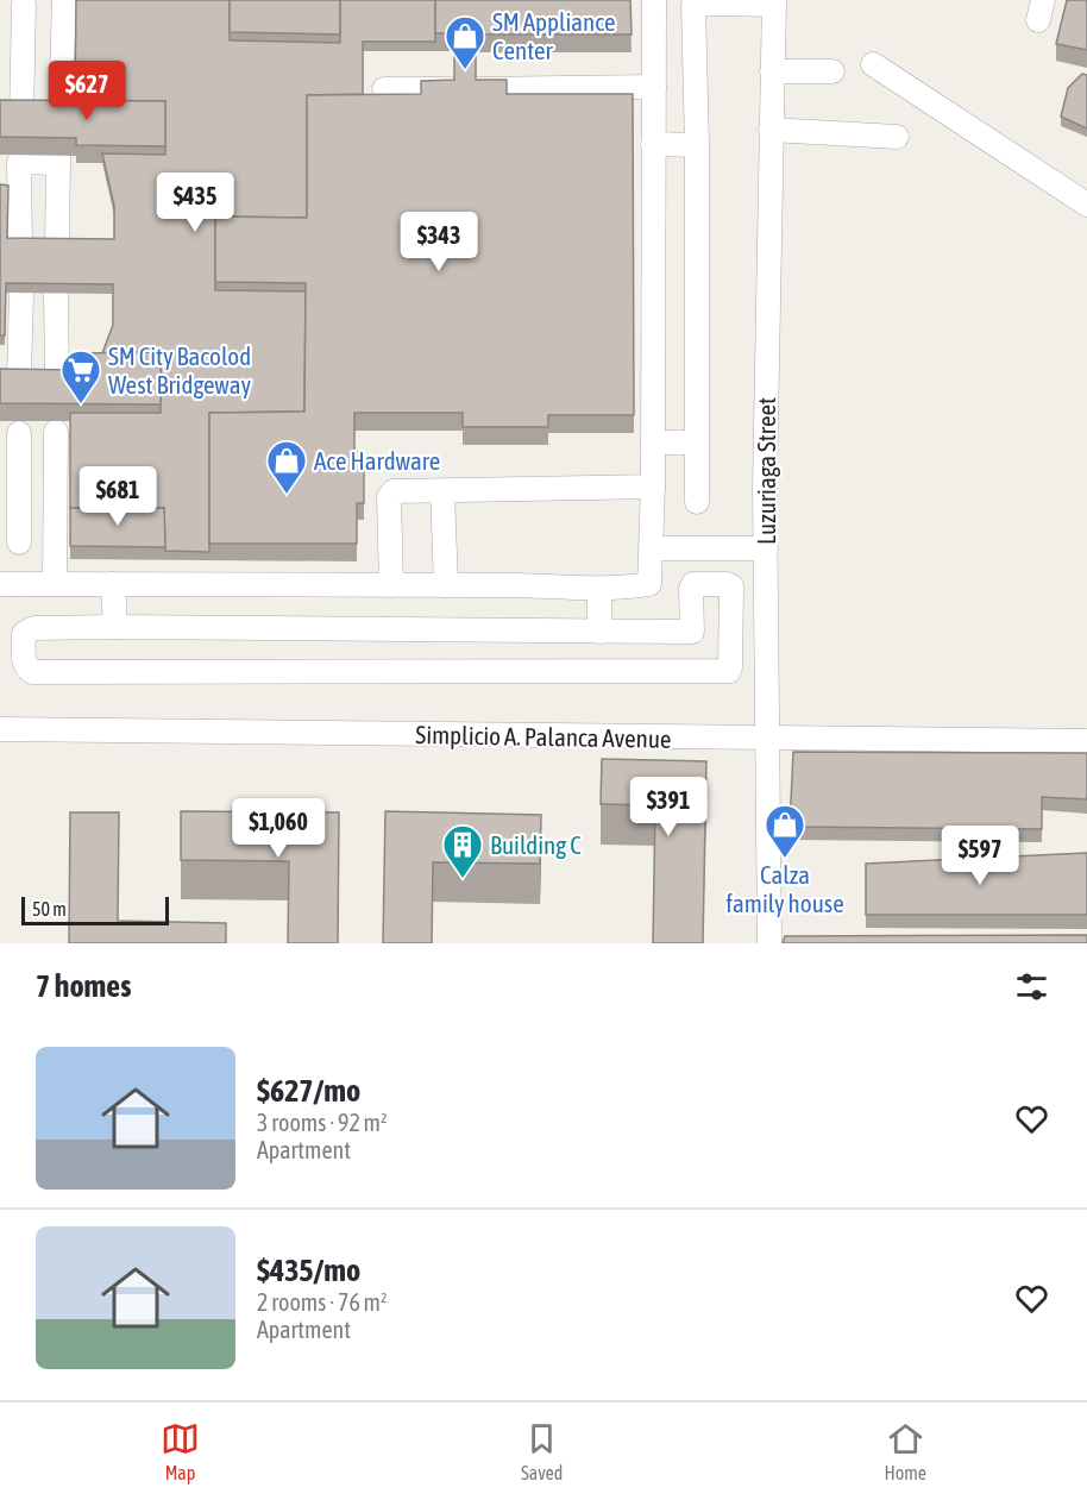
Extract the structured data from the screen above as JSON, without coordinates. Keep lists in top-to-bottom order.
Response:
{
  "streets": {
    "street": ["Luzuriaga Street", "Simplicio A. Palanca Avenue"]
  },
  "crossings": [
    ["Luzuriaga Street", "Simplicio A. Palanca Avenue"]
  ],
  "places": {
    "shop": ["SM Appliance Center", "Ace Hardware", "Calza family house"],
    "supermarket": ["SM City Bacolod West Bridgeway"],
    "building": ["Building C"]
  },
  "scale_bar": "50 m",
  "page": {
    "price": [
      "$627",
      "$435",
      "$343",
      "$681",
      "$391",
      "$1,060",
      "$597"
    ],
    "scale": "50 m",
    "heading": "7 homes",
    "list": [
      {
        "name": "$627/mo",
        "note": "3 rooms · 92 m² · Apartment"
      },
      {
        "name": "$435/mo",
        "note": "2 rooms · 76 m² · Apartment"
      }
    ],
    "tabs": ["Map", "Saved", "Home"]
  }
}
